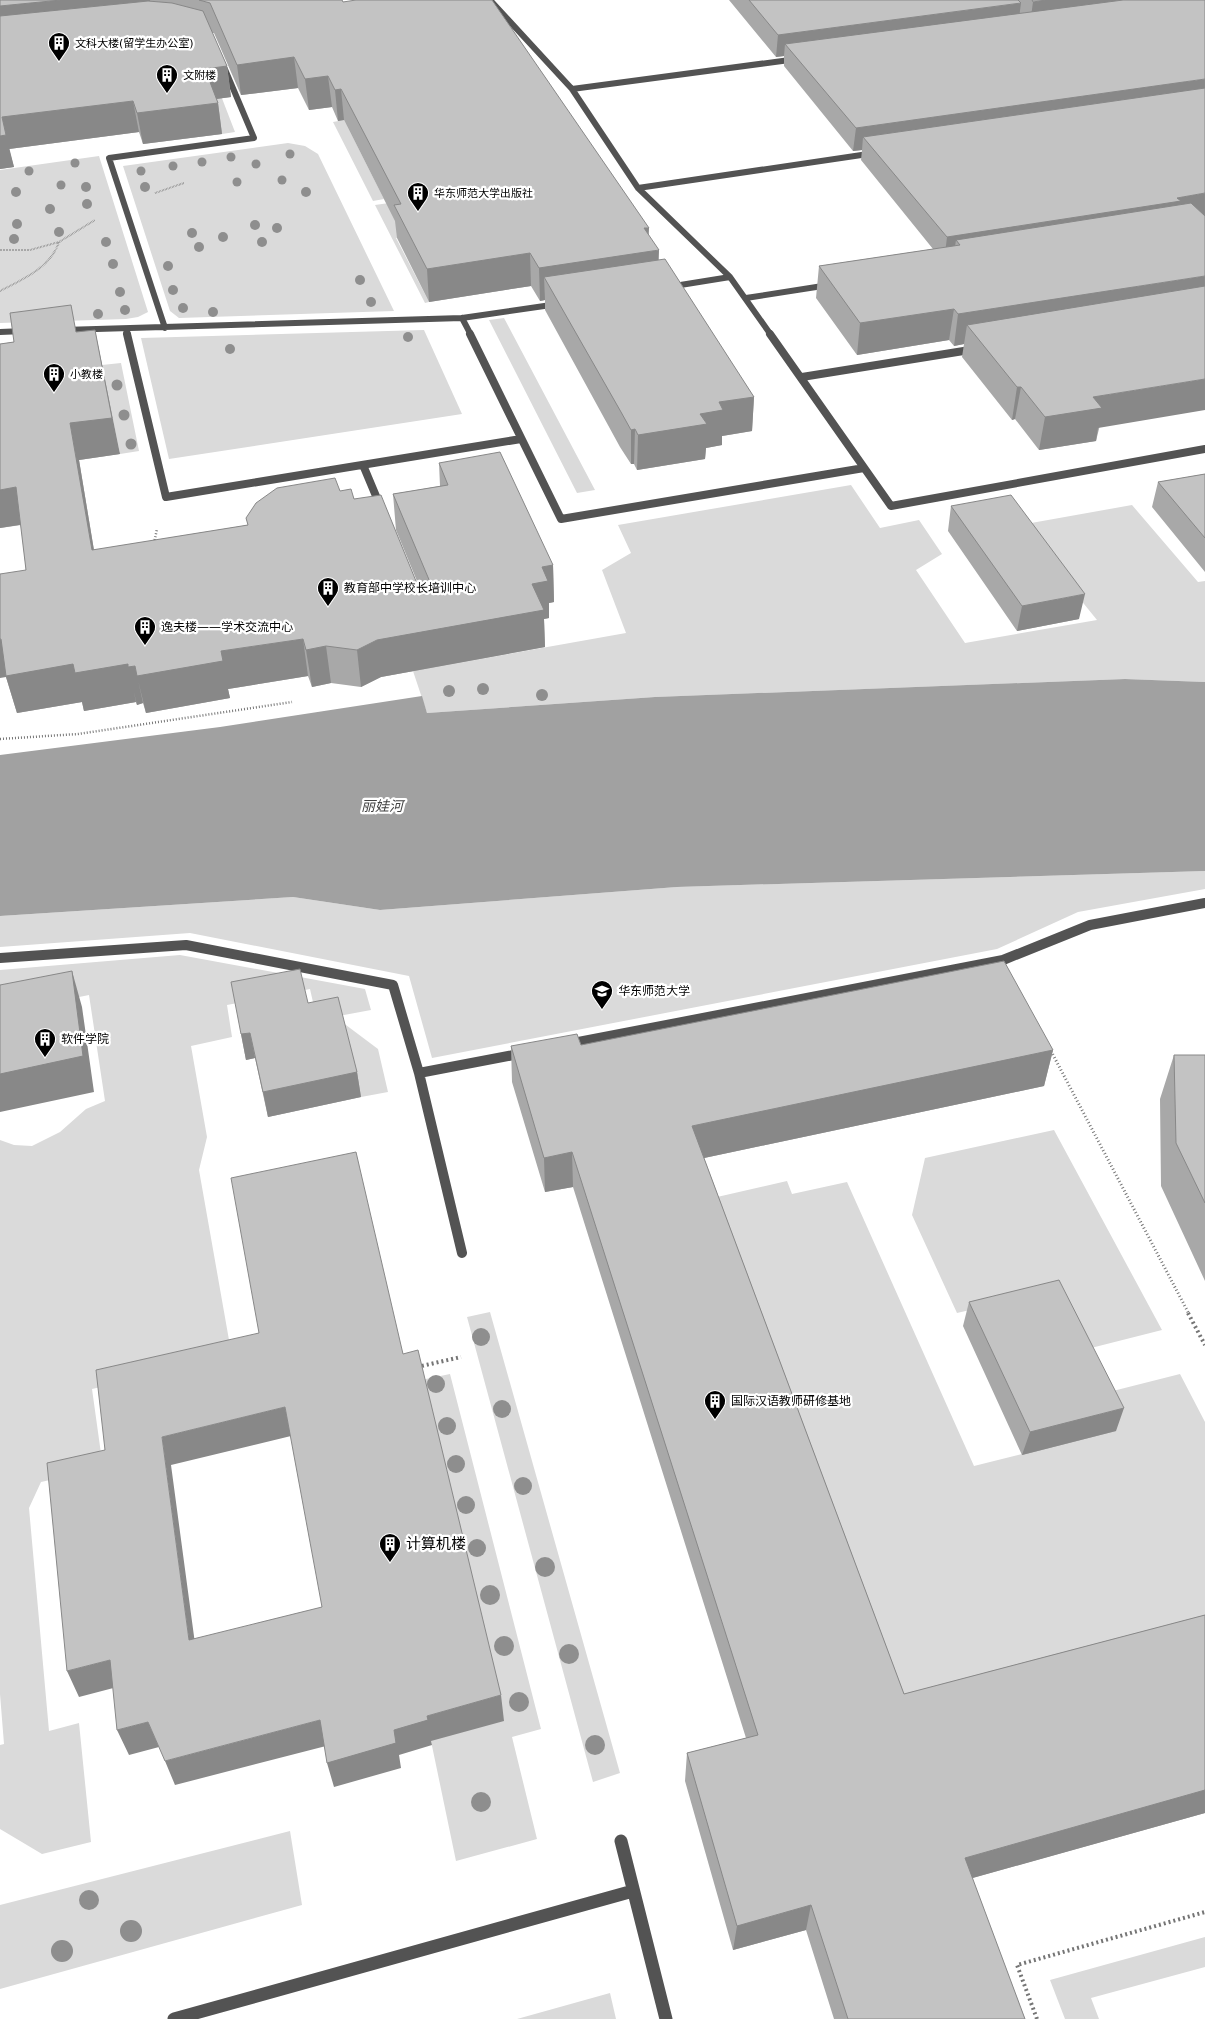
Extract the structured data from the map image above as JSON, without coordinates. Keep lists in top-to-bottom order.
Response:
{
  "water": ["丽娃河"],
  "places": {
    "building": [
      "文科大楼(留学生办公室)",
      "文附楼",
      "华东师范大学出版社",
      "小教楼",
      "教育部中学校长培训中心",
      "逸夫楼——学术交流中心",
      "软件学院",
      "国际汉语教师研修基地",
      "计算机楼"
    ],
    "school or university": ["华东师范大学"]
  }
}
